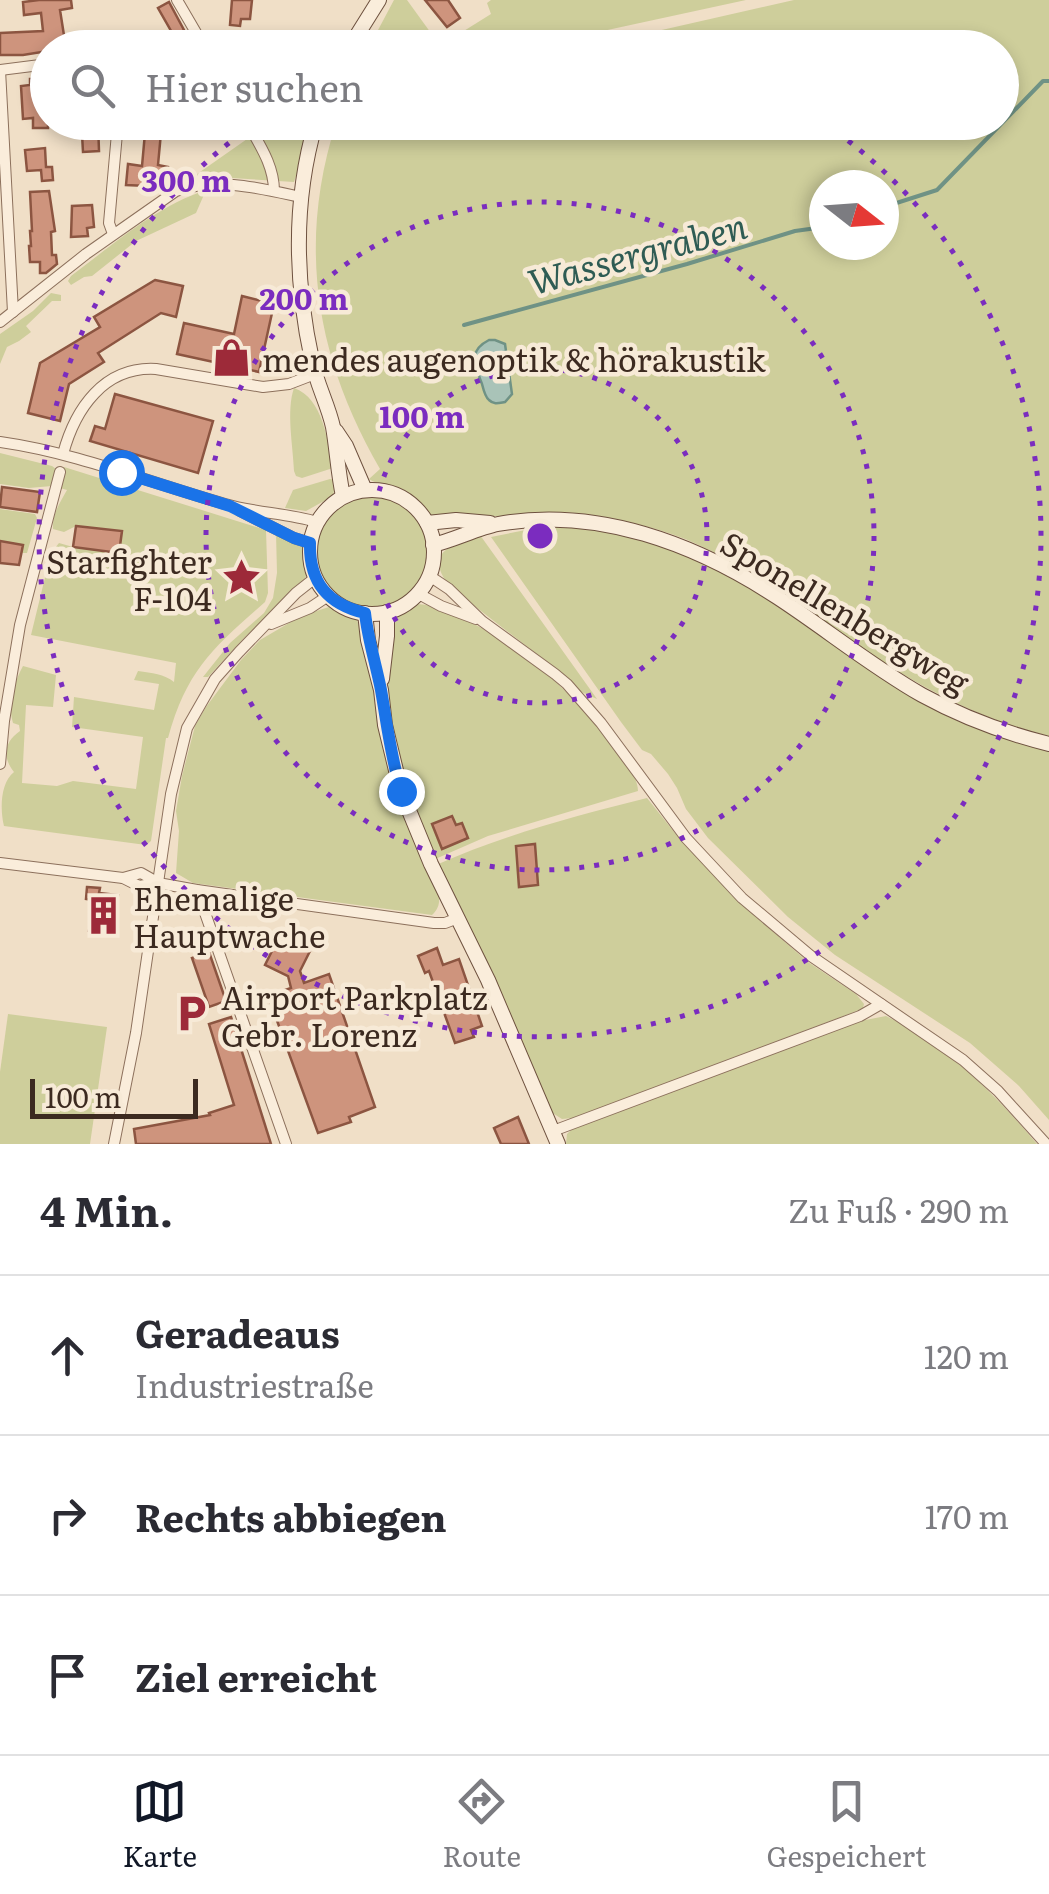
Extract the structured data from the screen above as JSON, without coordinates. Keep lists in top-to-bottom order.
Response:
{
  "streets": {
    "street": ["Sponellenbergweg"]
  },
  "water": ["Wassergraben"],
  "places": {
    "shop": ["mendes augenoptik & hörakustik"],
    "place": ["Starfighter F-104"],
    "building": ["Ehemalige Hauptwache"],
    "parking": ["Airport Parkplatz Gebr. Lorenz"]
  },
  "scale_bar": "100 m",
  "north": "right",
  "page": {
    "search": "Hier suchen",
    "scale": "100 m",
    "heading": ["4 Min.", "Zu Fuß · 290 m"],
    "list": [
      ["Geradeaus", "Industriestraße", "120 m"],
      ["Rechts abbiegen", "170 m"],
      "Ziel erreicht"
    ],
    "nav": ["Karte", "Route", "Gespeichert"]
  },
  "rings": ["300 m", "200 m", "100 m"]
}
